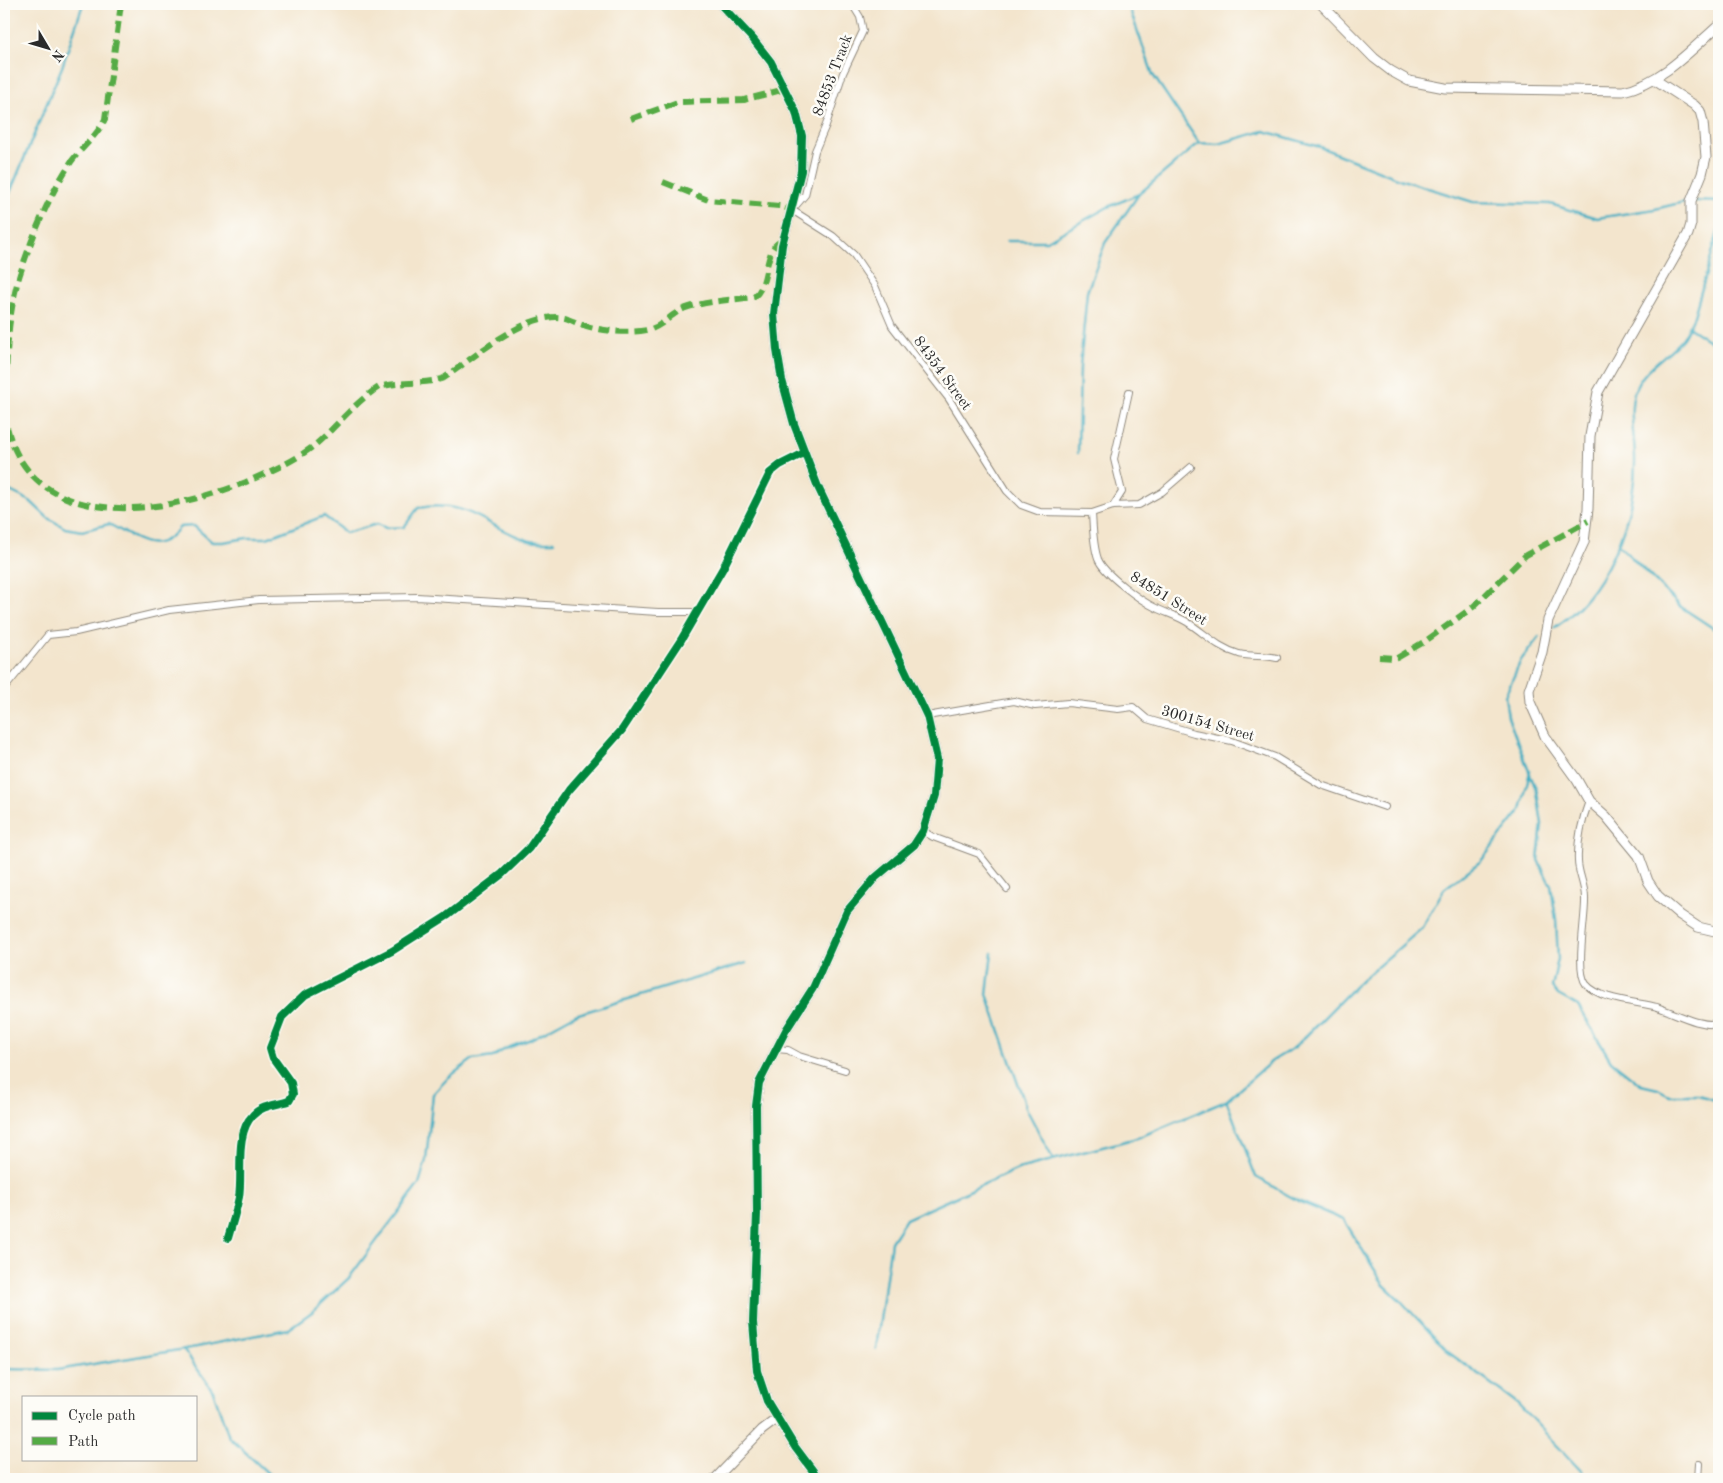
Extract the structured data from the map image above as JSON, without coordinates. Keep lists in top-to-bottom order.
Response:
{
  "streets": {
    "street": [
      "84853 Track",
      "84354 Street",
      "84851 Street",
      "300154 Street"
    ]
  },
  "crossings": [
    ["84853 Track", "84354 Street"],
    ["84354 Street", "84851 Street"]
  ],
  "legend": ["Cycle path", "Path"],
  "north": "bottom right"
}
